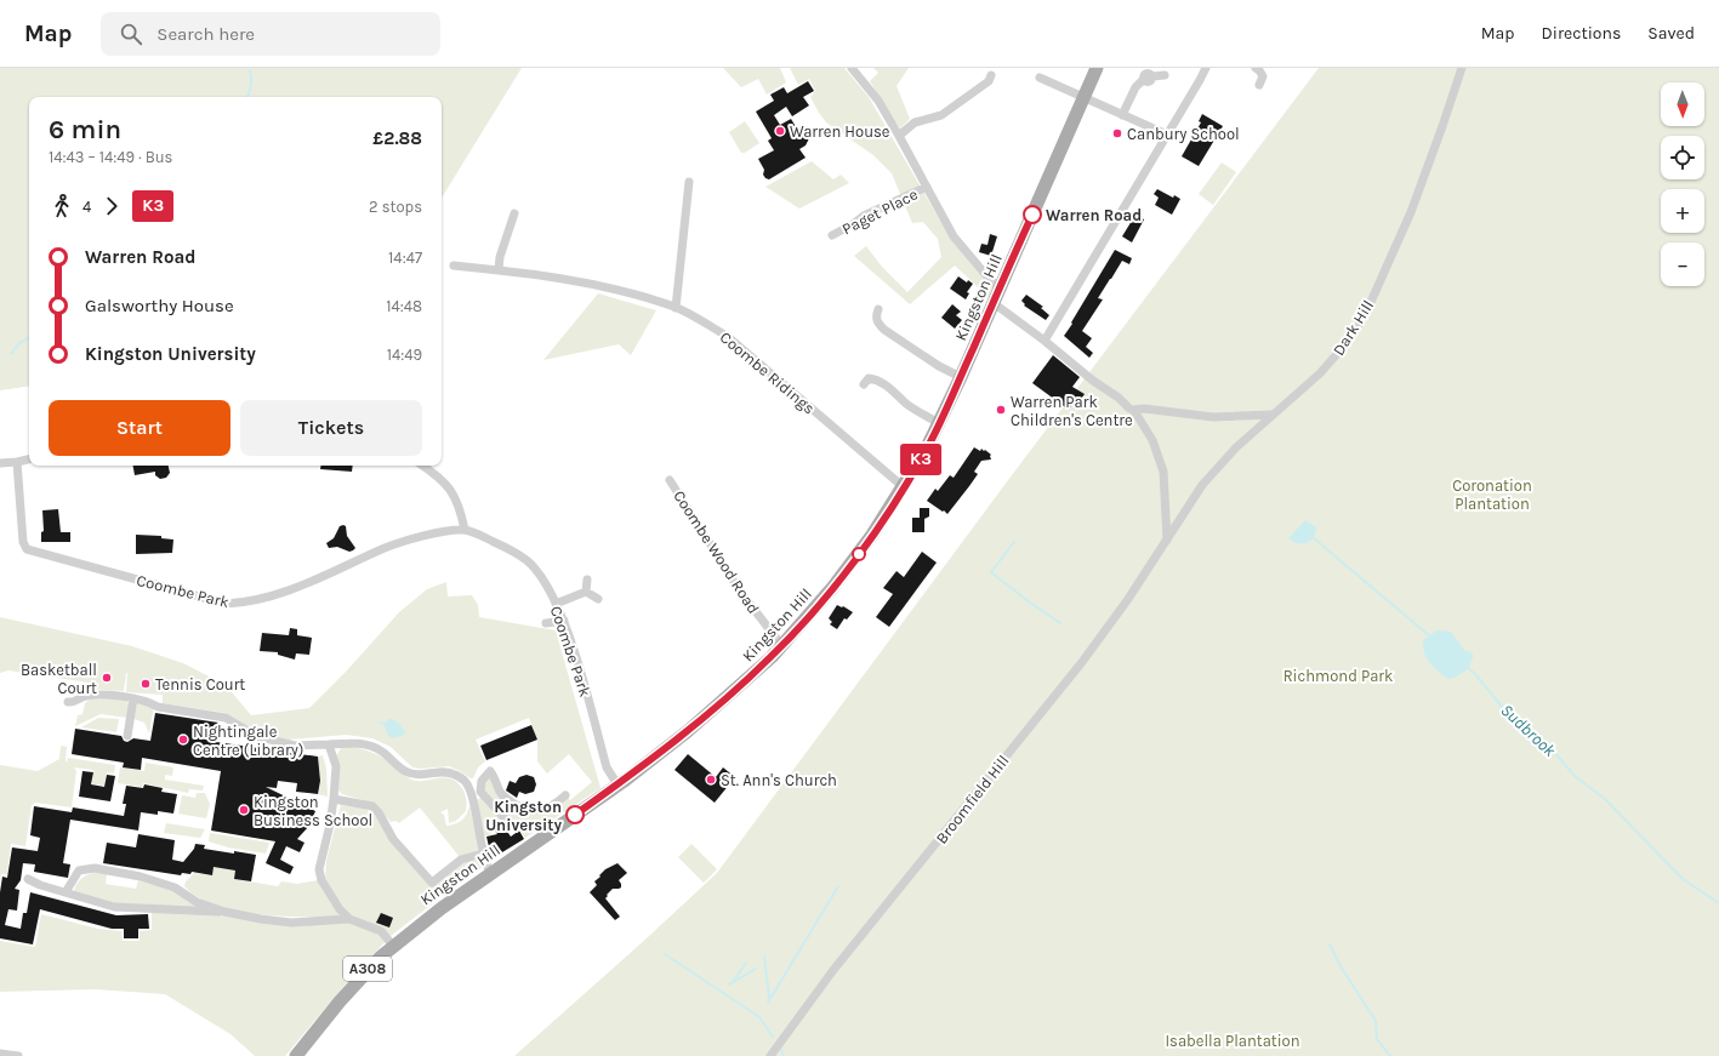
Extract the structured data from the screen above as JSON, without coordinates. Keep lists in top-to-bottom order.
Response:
{
  "streets": {
    "main road": ["Kingston Hill", "A308"],
    "street": [
      "Paget Place",
      "Dark Hill",
      "Coombe Ridings",
      "Coombe Wood Road",
      "Coombe Park",
      "Broomfield Hill"
    ]
  },
  "crossings": [
    ["Kingston Hill", "Coombe Ridings"],
    ["Kingston Hill", "Coombe Wood Road"],
    ["Kingston Hill", "Coombe Park"],
    ["Dark Hill", "Broomfield Hill"]
  ],
  "water": ["Sudbrook"],
  "parks": ["Coronation Plantation", "Richmond Park", "Isabella Plantation"],
  "places": [
    "Warren House",
    "Canbury School",
    "Warren Road",
    "Warren Park Children's Centre",
    "Basketball Court",
    "Tennis Court",
    "Nightingale Centre (Library)",
    "St. Ann's Church",
    "Kingston Business School",
    "Kingston University"
  ],
  "lines": ["bus line K3"],
  "north": "bottom",
  "page": {
    "header": "Map",
    "search": "Search here",
    "nav": ["Map", "Directions", "Saved"],
    "on_map": "K3",
    "map_buttons": ["+", "−"],
    "heading": ["6 min", "14:43 – 14:49 · Bus", "£2.88"],
    "legs": ["4", "K3", "2 stops"],
    "list": [
      {
        "name": "Warren Road",
        "value": "14:47"
      },
      {
        "name": "Galsworthy House",
        "value": "14:48"
      },
      {
        "name": "Kingston University",
        "value": "14:49"
      }
    ],
    "buttons": ["Start", "Tickets"]
  }
}
